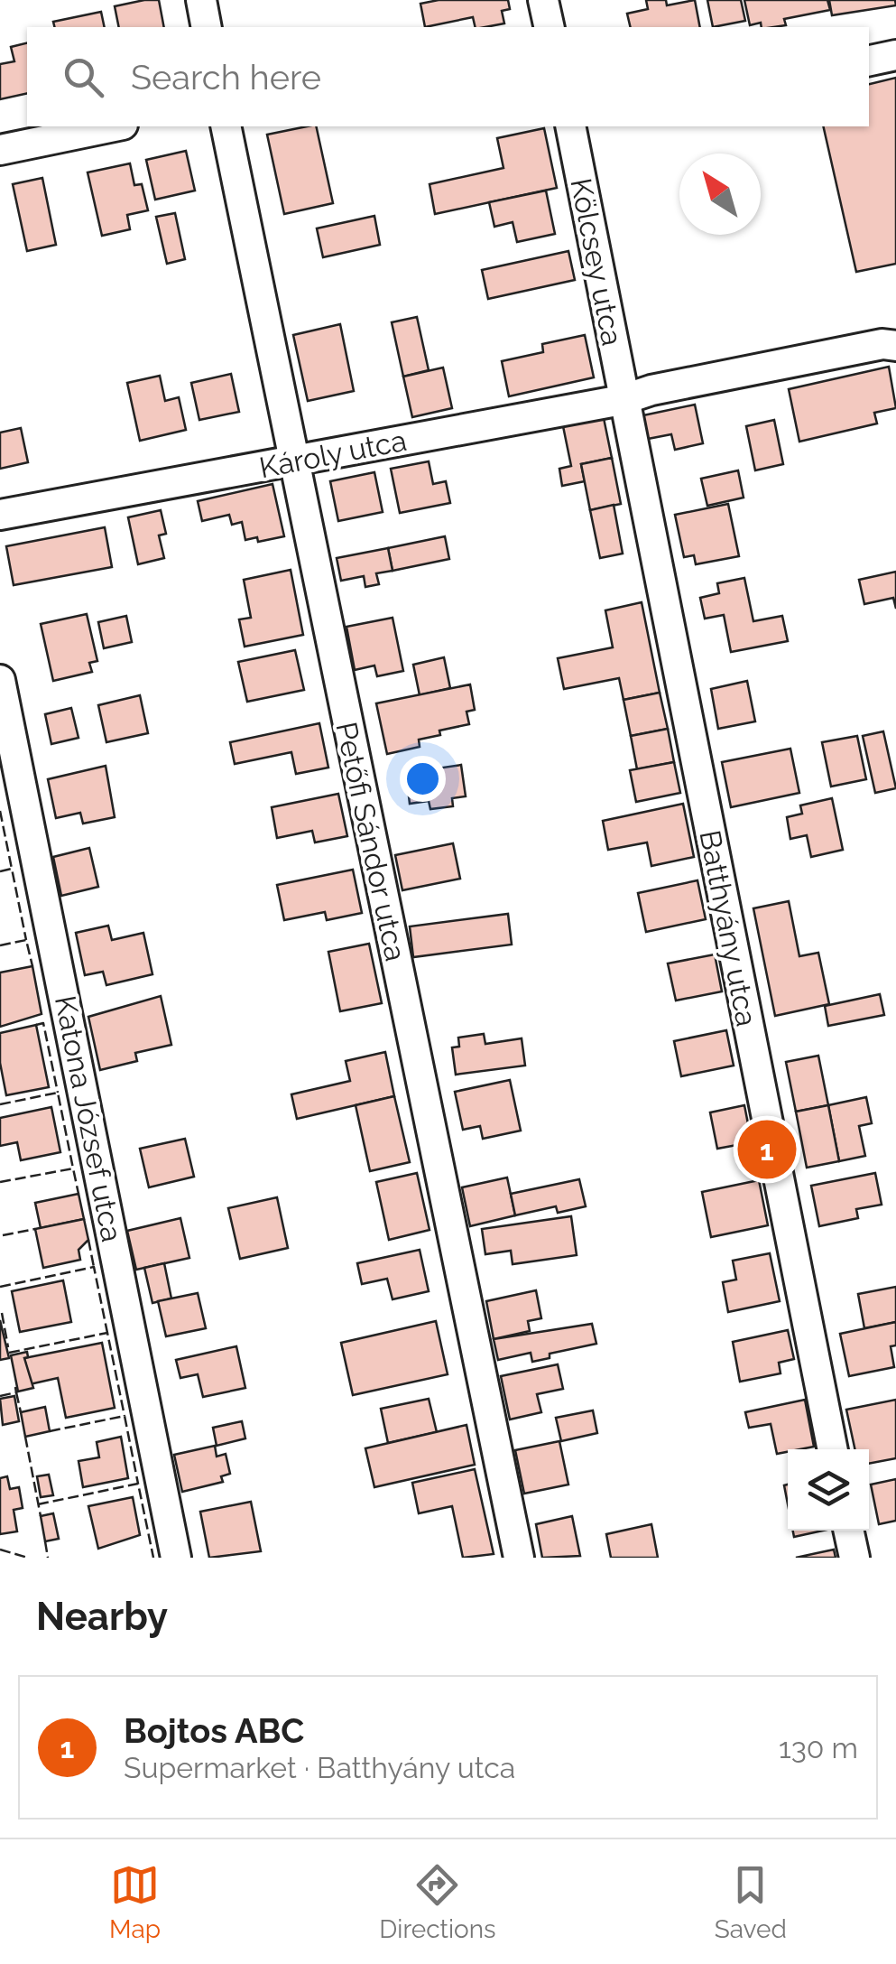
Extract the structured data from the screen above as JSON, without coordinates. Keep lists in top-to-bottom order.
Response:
{
  "streets": {
    "street": [
      "Kölcsey utca",
      "Károly utca",
      "Petőfi Sándor utca",
      "Batthyány utca",
      "Katona József utca"
    ]
  },
  "crossings": [
    ["Kölcsey utca", "Károly utca"],
    ["Kölcsey utca", "Batthyány utca"],
    ["Károly utca", "Petőfi Sándor utca"],
    ["Károly utca", "Batthyány utca"]
  ],
  "north": "top left",
  "page": {
    "search": "Search here",
    "pins": "1",
    "heading": "Nearby",
    "list": [
      {
        "mark": "1",
        "name": "Bojtos ABC",
        "note": "Supermarket · Batthyány utca",
        "value": "130 m"
      }
    ],
    "nav": ["Map", "Directions", "Saved"]
  }
}
